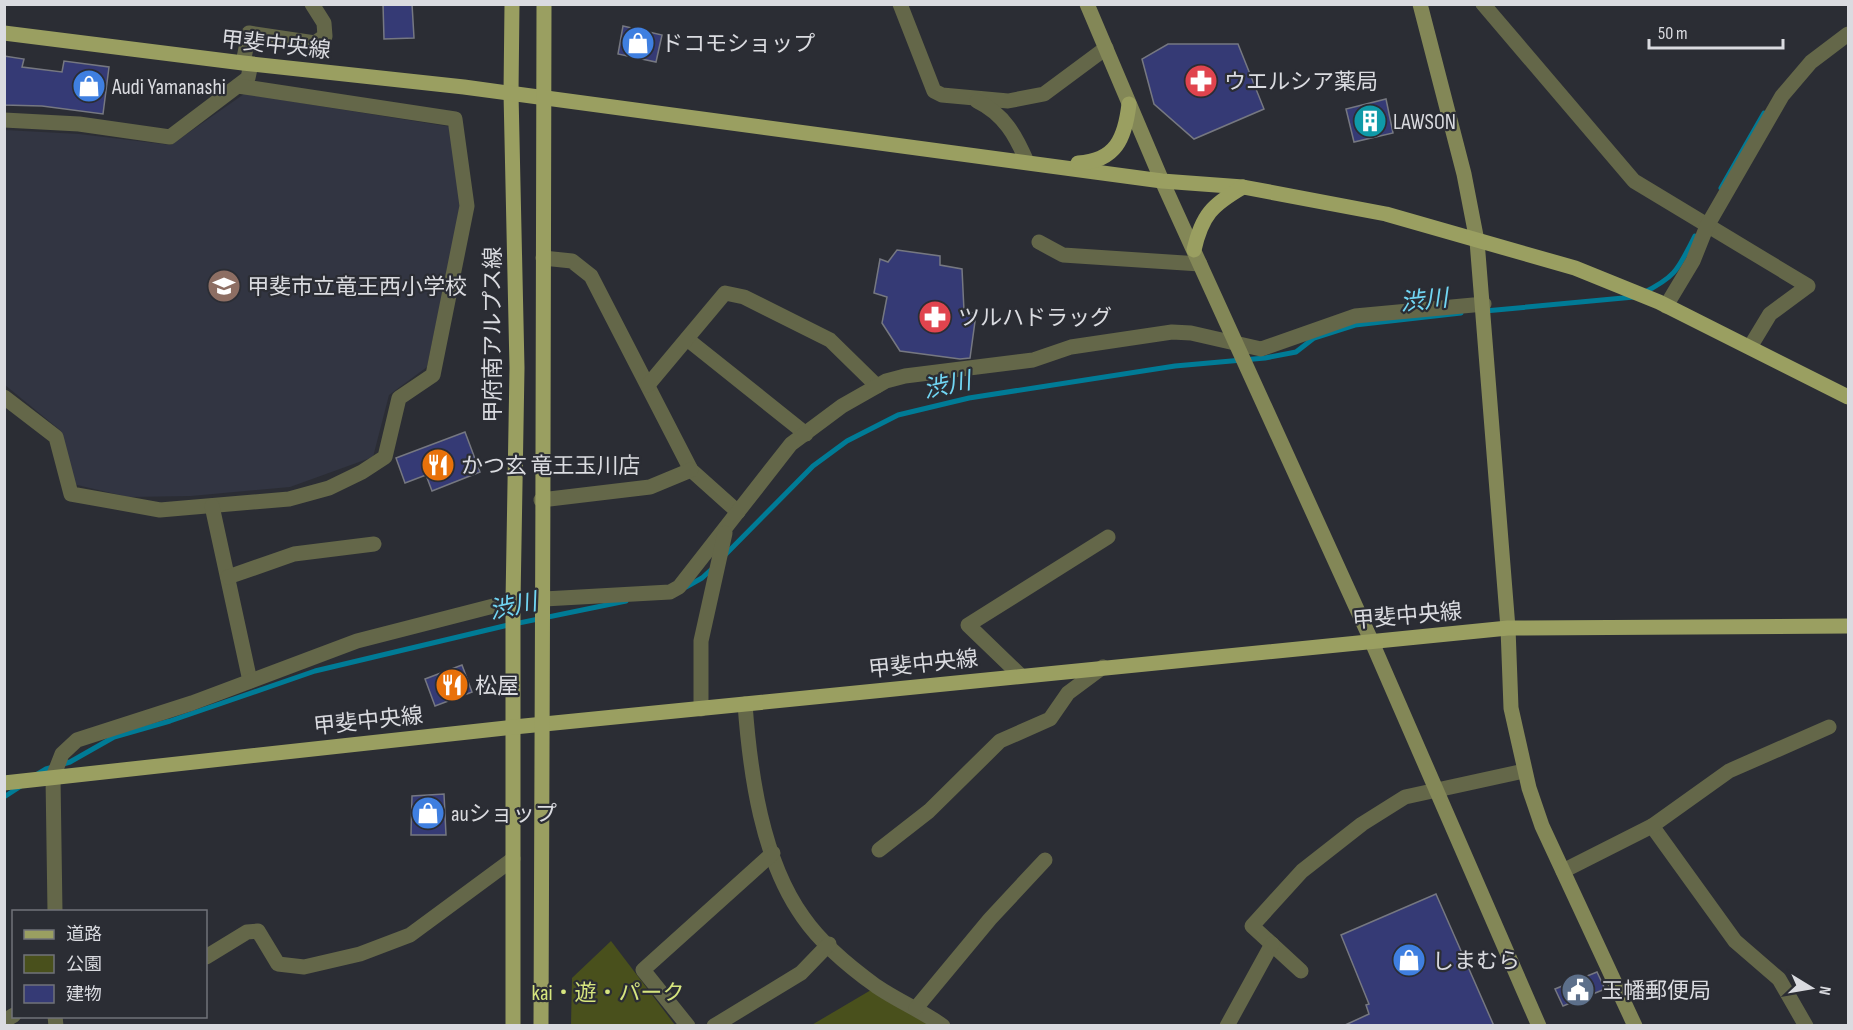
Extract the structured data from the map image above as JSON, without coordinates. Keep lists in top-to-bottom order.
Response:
{
  "streets": {
    "main road": ["甲斐中央線", "甲府南アルプス線"]
  },
  "crossings": [
    ["甲斐中央線", "甲府南アルプス線"]
  ],
  "water": ["渋川"],
  "parks": ["kai・遊・パーク"],
  "places": {
    "shop": [
      "ドコモショップ",
      "Audi Yamanashi",
      "auショップ",
      "しまむら"
    ],
    "pharmacy": ["ウエルシア薬局", "ツルハドラッグ"],
    "building": ["LAWSON"],
    "school or university": ["甲斐市立竜王西小学校"],
    "restaurant": ["かつ玄 竜王玉川店", "松屋"],
    "public building": ["玉幡郵便局"]
  },
  "legend": ["道路", "公園", "建物"],
  "scale_bar": "50 m",
  "north": "right"
}
